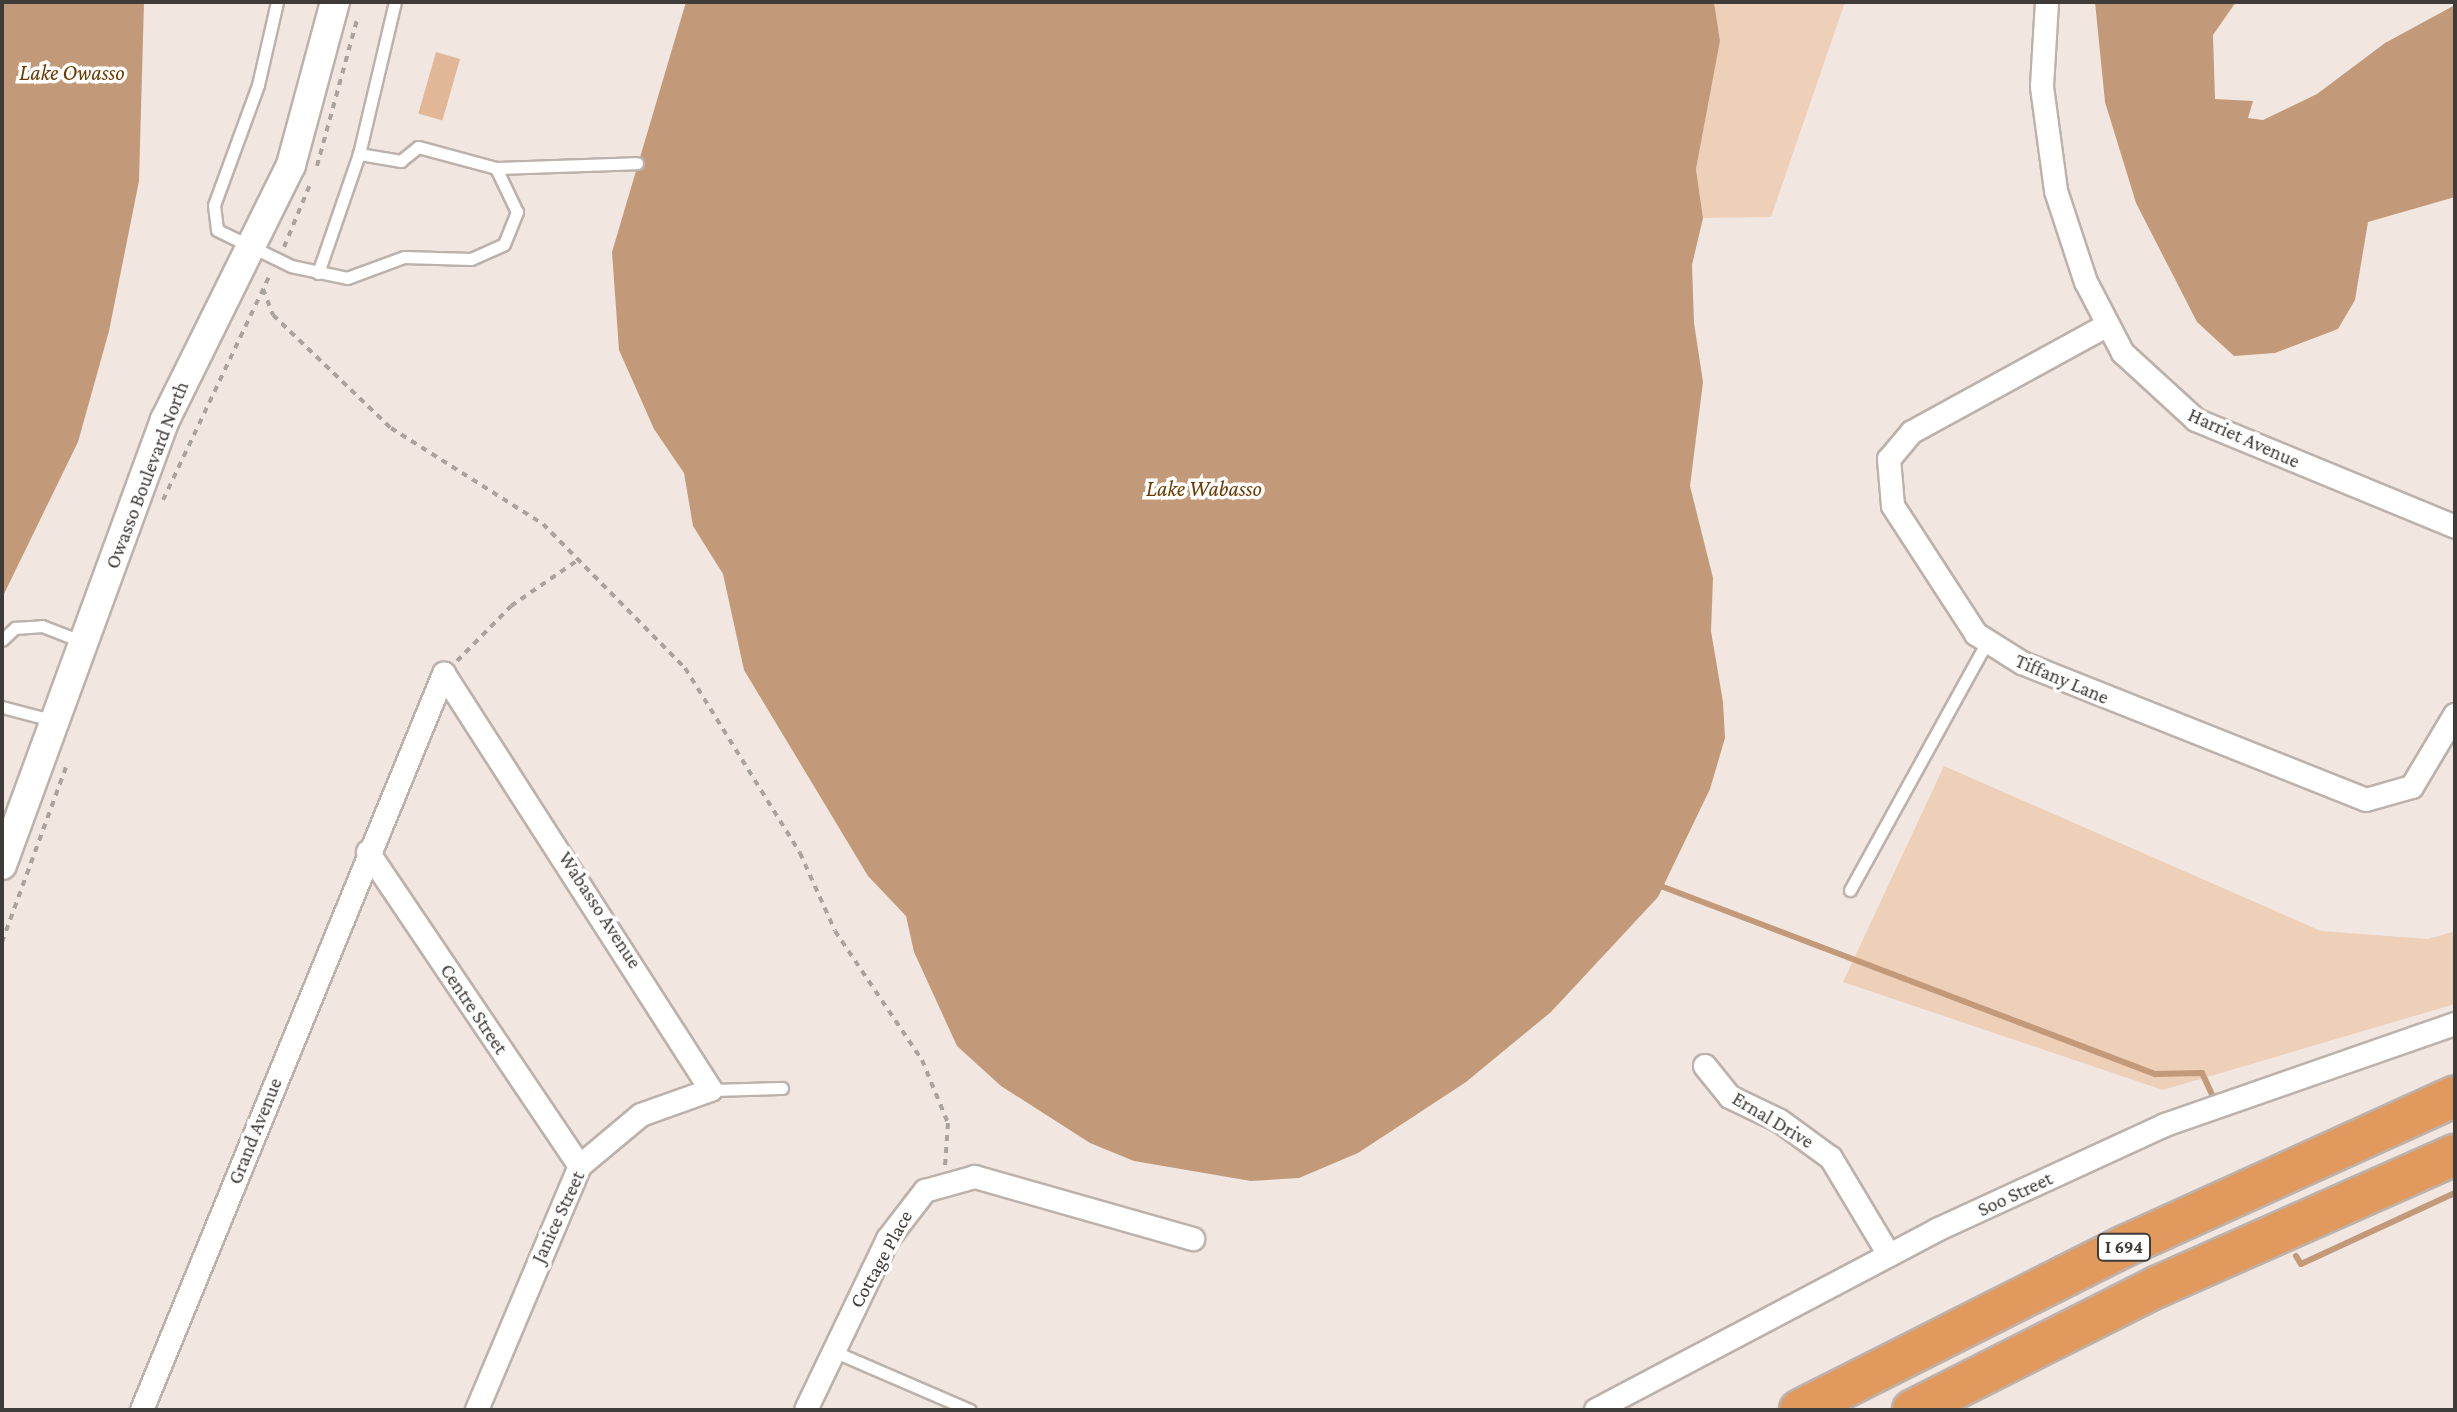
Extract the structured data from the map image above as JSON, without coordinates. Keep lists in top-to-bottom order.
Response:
{
  "streets": {
    "highway": ["I 694"],
    "street": [
      "Harriet Avenue",
      "Owasso Boulevard North",
      "Tiffany Lane",
      "Wabasso Avenue",
      "Centre Street",
      "Ernal Drive",
      "Grand Avenue",
      "Soo Street",
      "Janice Street",
      "Cottage Place"
    ]
  },
  "crossings": [
    ["Harriet Avenue", "Tiffany Lane"],
    ["Wabasso Avenue", "Grand Avenue"],
    ["Wabasso Avenue", "Janice Street"],
    ["Centre Street", "Grand Avenue"],
    ["Centre Street", "Janice Street"],
    ["Ernal Drive", "Soo Street"]
  ],
  "water": ["Lake Owasso", "Lake Wabasso"]
}
